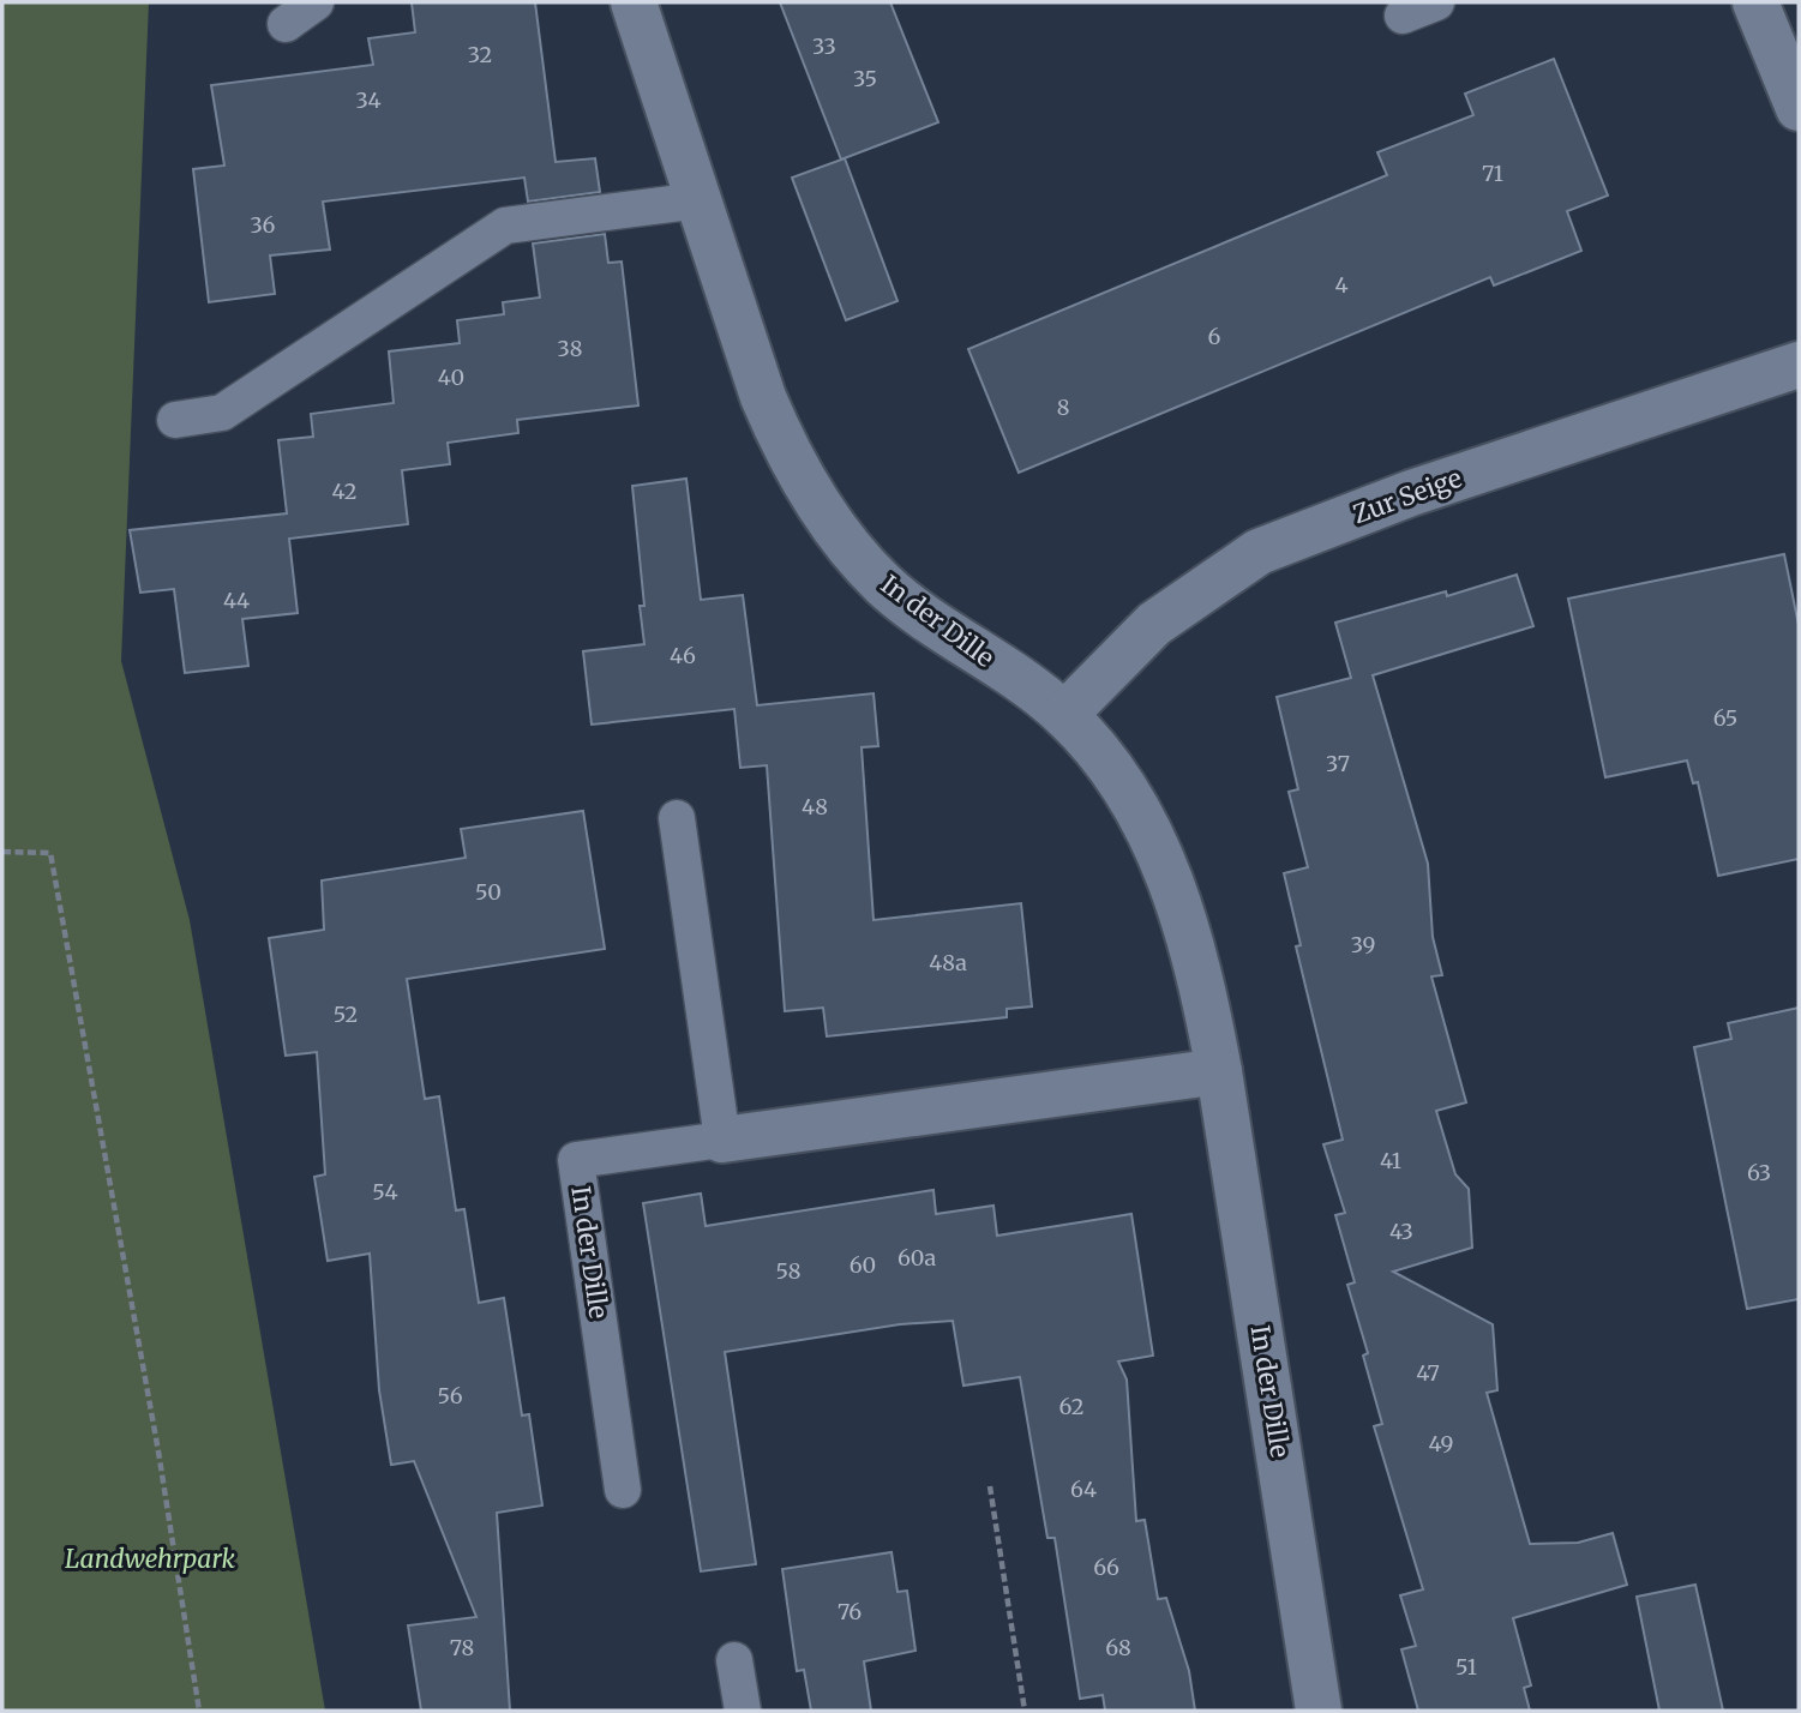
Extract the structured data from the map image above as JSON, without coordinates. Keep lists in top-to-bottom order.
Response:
{
  "streets": {
    "street": ["Zur Seige", "In der Dille"]
  },
  "crossings": [
    ["Zur Seige", "In der Dille"]
  ],
  "parks": ["Landwehrpark"],
  "house_numbers": [
    "33",
    "32",
    "35",
    "34",
    "71",
    "36",
    "4",
    "6",
    "38",
    "40",
    "8",
    "42",
    "44",
    "46",
    "65",
    "37",
    "48",
    "50",
    "39",
    "48a",
    "52",
    "41",
    "63",
    "54",
    "43",
    "60a",
    "60",
    "58",
    "47",
    "56",
    "62",
    "49",
    "64",
    "66",
    "76",
    "78",
    "68",
    "51"
  ]
}
